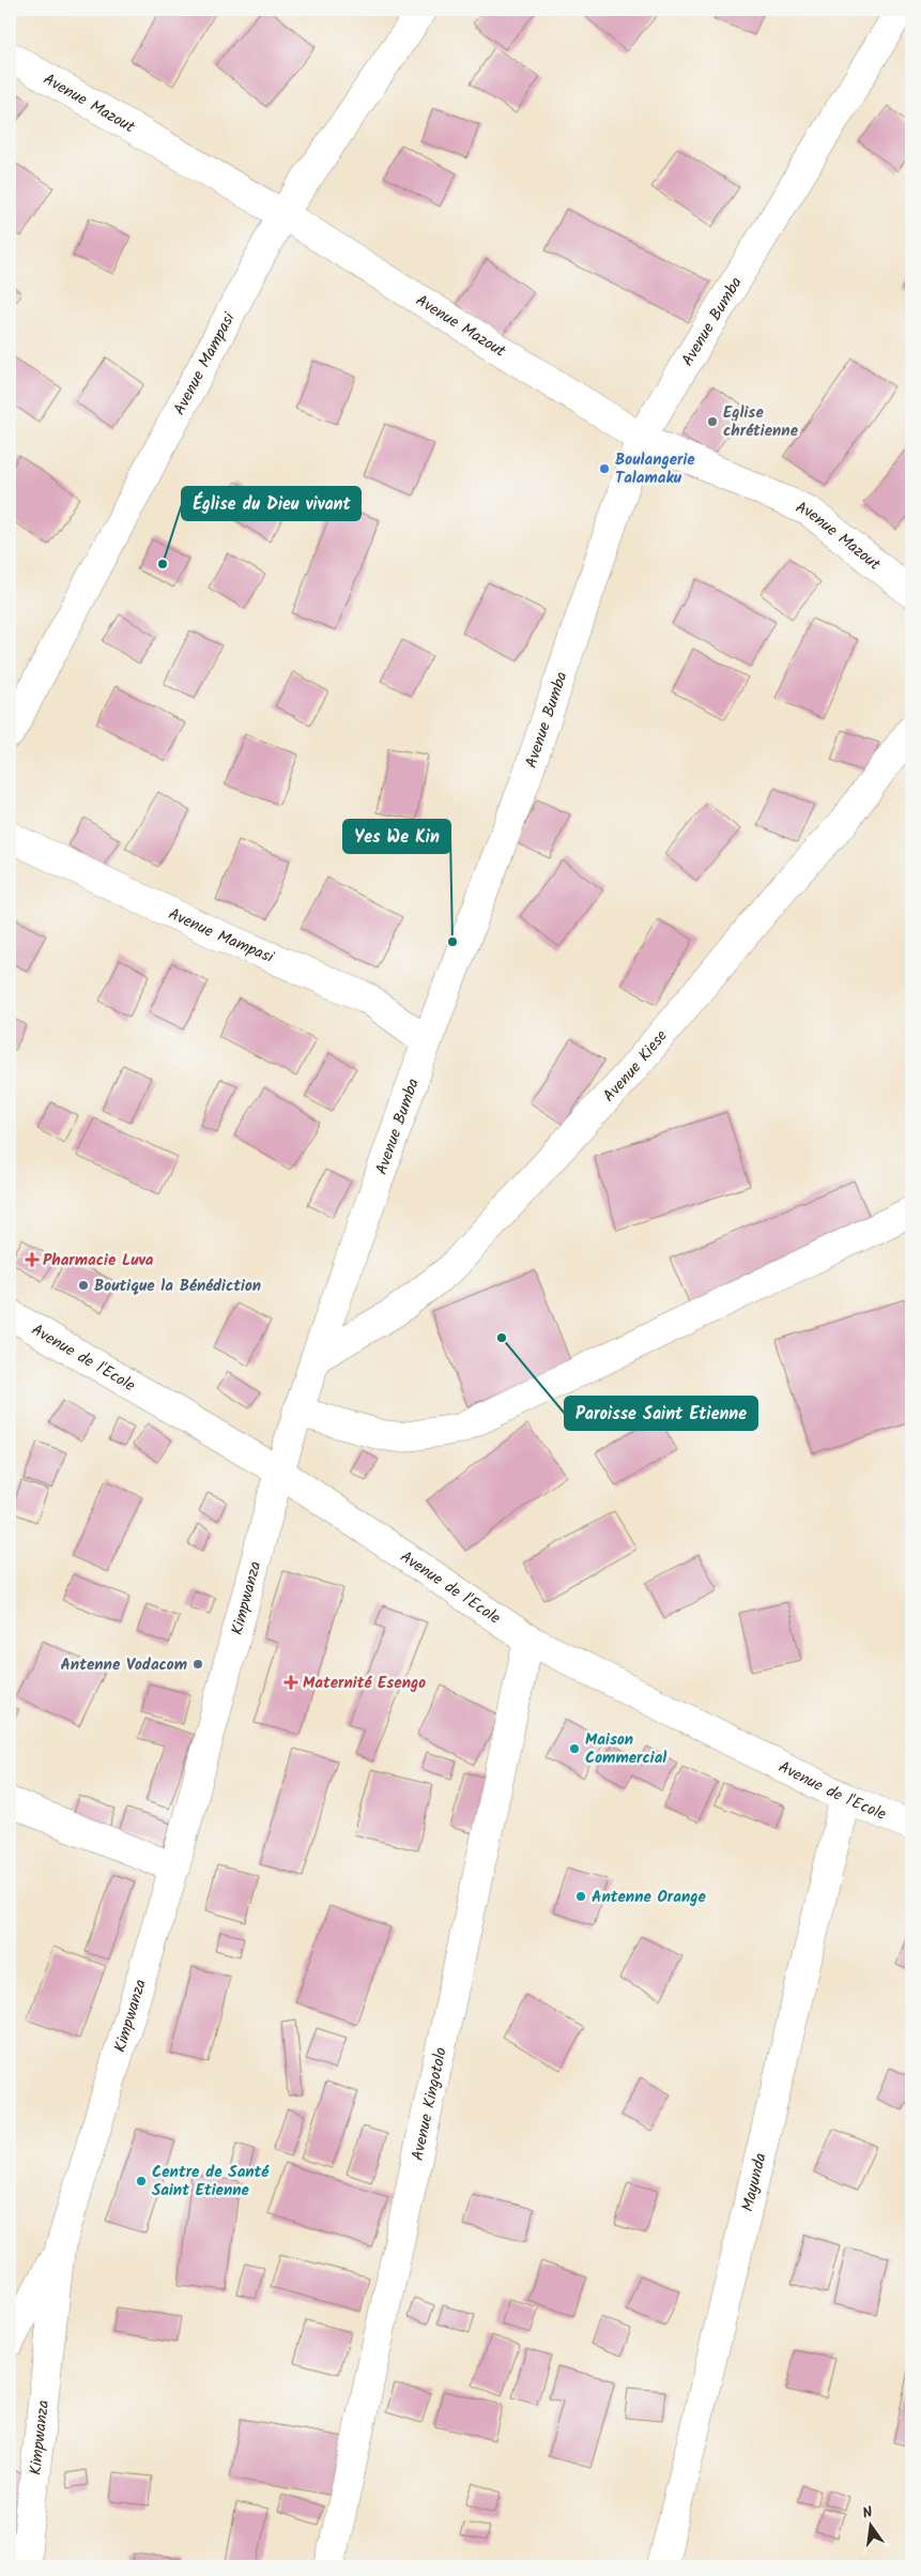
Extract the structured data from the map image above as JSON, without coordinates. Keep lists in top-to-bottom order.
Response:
{
  "streets": {
    "street": [
      "Avenue Mazout",
      "Avenue Bumba",
      "Avenue Mampasi",
      "Avenue Kiese",
      "Avenue de l'Ecole",
      "Kimpwanza",
      "Avenue Kingotolo",
      "Mayunda"
    ]
  },
  "crossings": [
    ["Avenue Mazout", "Avenue Bumba"],
    ["Avenue Mazout", "Avenue Mampasi"],
    ["Avenue Bumba", "Avenue Mampasi"],
    ["Avenue Bumba", "Avenue Kiese"],
    ["Avenue Bumba", "Avenue de l'Ecole"],
    ["Avenue Bumba", "Kimpwanza"],
    ["Avenue de l'Ecole", "Kimpwanza"],
    ["Avenue de l'Ecole", "Avenue Kingotolo"],
    ["Avenue de l'Ecole", "Mayunda"]
  ],
  "places": {
    "other": [
      "Eglise chrétienne",
      "Boulangerie Talamaku",
      "Église du Dieu vivant",
      "Yes We Kin",
      "Boutique la Bénédiction",
      "Paroisse Saint Etienne",
      "Antenne Vodacom",
      "Maison Commercial",
      "Antenne Orange",
      "Centre de Santé Saint Etienne"
    ],
    "health": ["Pharmacie Luva", "Maternité Esengo"]
  },
  "north": "top"
}
